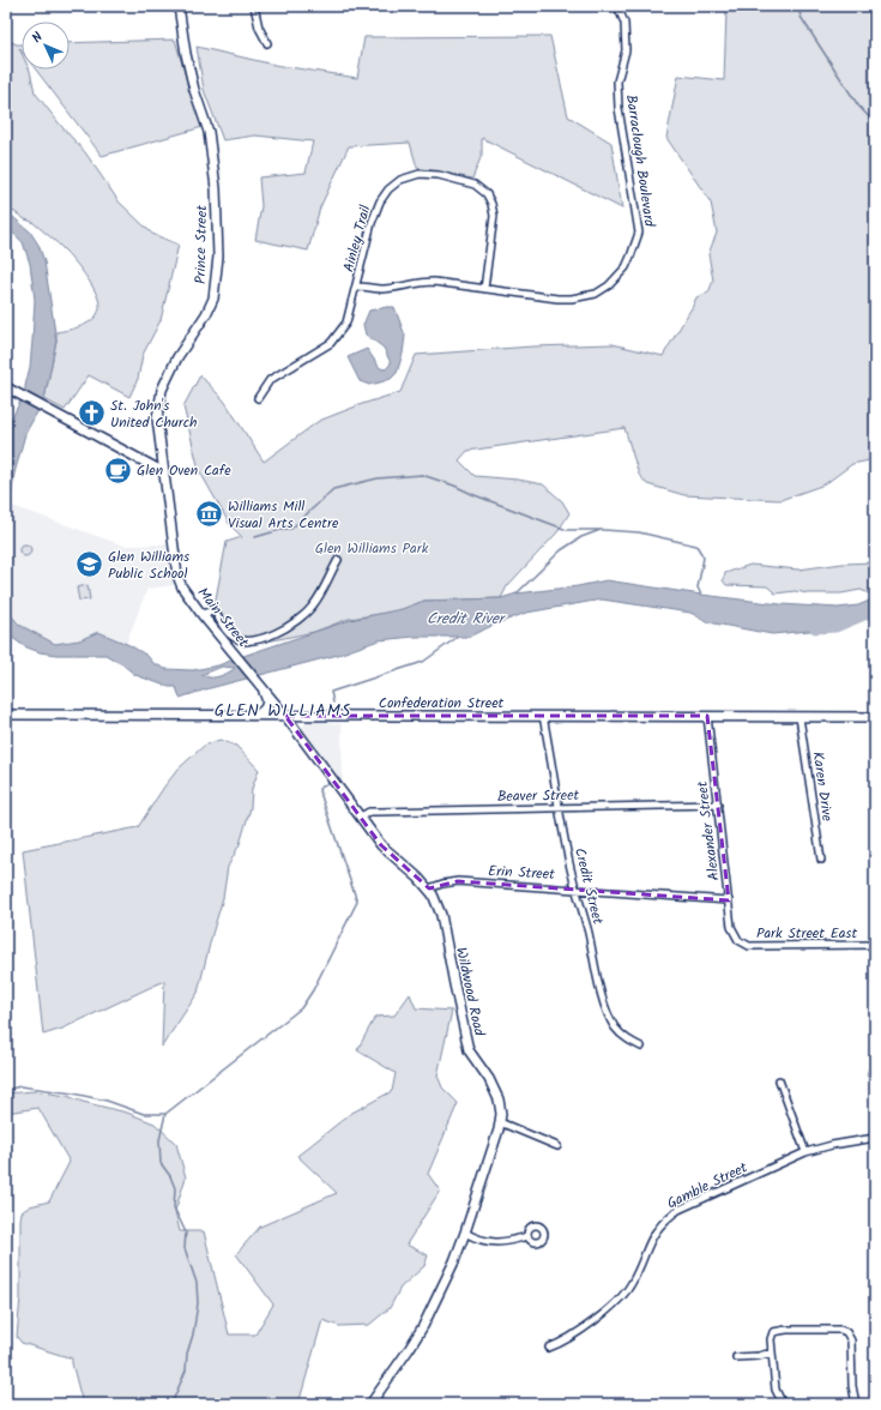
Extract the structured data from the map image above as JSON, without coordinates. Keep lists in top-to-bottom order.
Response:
{
  "streets": {
    "street": [
      "Barraclough Boulevard",
      "Ainley Trail",
      "Prince Street",
      "Main Street",
      "Confederation Street",
      "Karen Drive",
      "Beaver Street",
      "Alexander Street",
      "Erin Street",
      "Credit Street",
      "Park Street East",
      "Wildwood Road",
      "Gamble Street"
    ]
  },
  "crossings": [
    ["Barraclough Boulevard", "Ainley Trail"],
    ["Prince Street", "Main Street"],
    ["Main Street", "Confederation Street"],
    ["Main Street", "Wildwood Road"],
    ["Confederation Street", "Karen Drive"],
    ["Confederation Street", "Alexander Street"],
    ["Confederation Street", "Credit Street"],
    ["Confederation Street", "Wildwood Road"],
    ["Beaver Street", "Alexander Street"],
    ["Beaver Street", "Credit Street"],
    ["Beaver Street", "Wildwood Road"],
    ["Alexander Street", "Erin Street"],
    ["Alexander Street", "Park Street East"],
    ["Erin Street", "Credit Street"],
    ["Erin Street", "Wildwood Road"]
  ],
  "districts": ["GLEN WILLIAMS"],
  "water": ["Credit River"],
  "parks": ["Glen Williams Park"],
  "places": {
    "church": ["St. John's United Church"],
    "cafe": ["Glen Oven Cafe"],
    "museum": ["Williams Mill Visual Arts Centre"],
    "school or university": ["Glen Williams Public School"]
  },
  "north": "top left"
}
